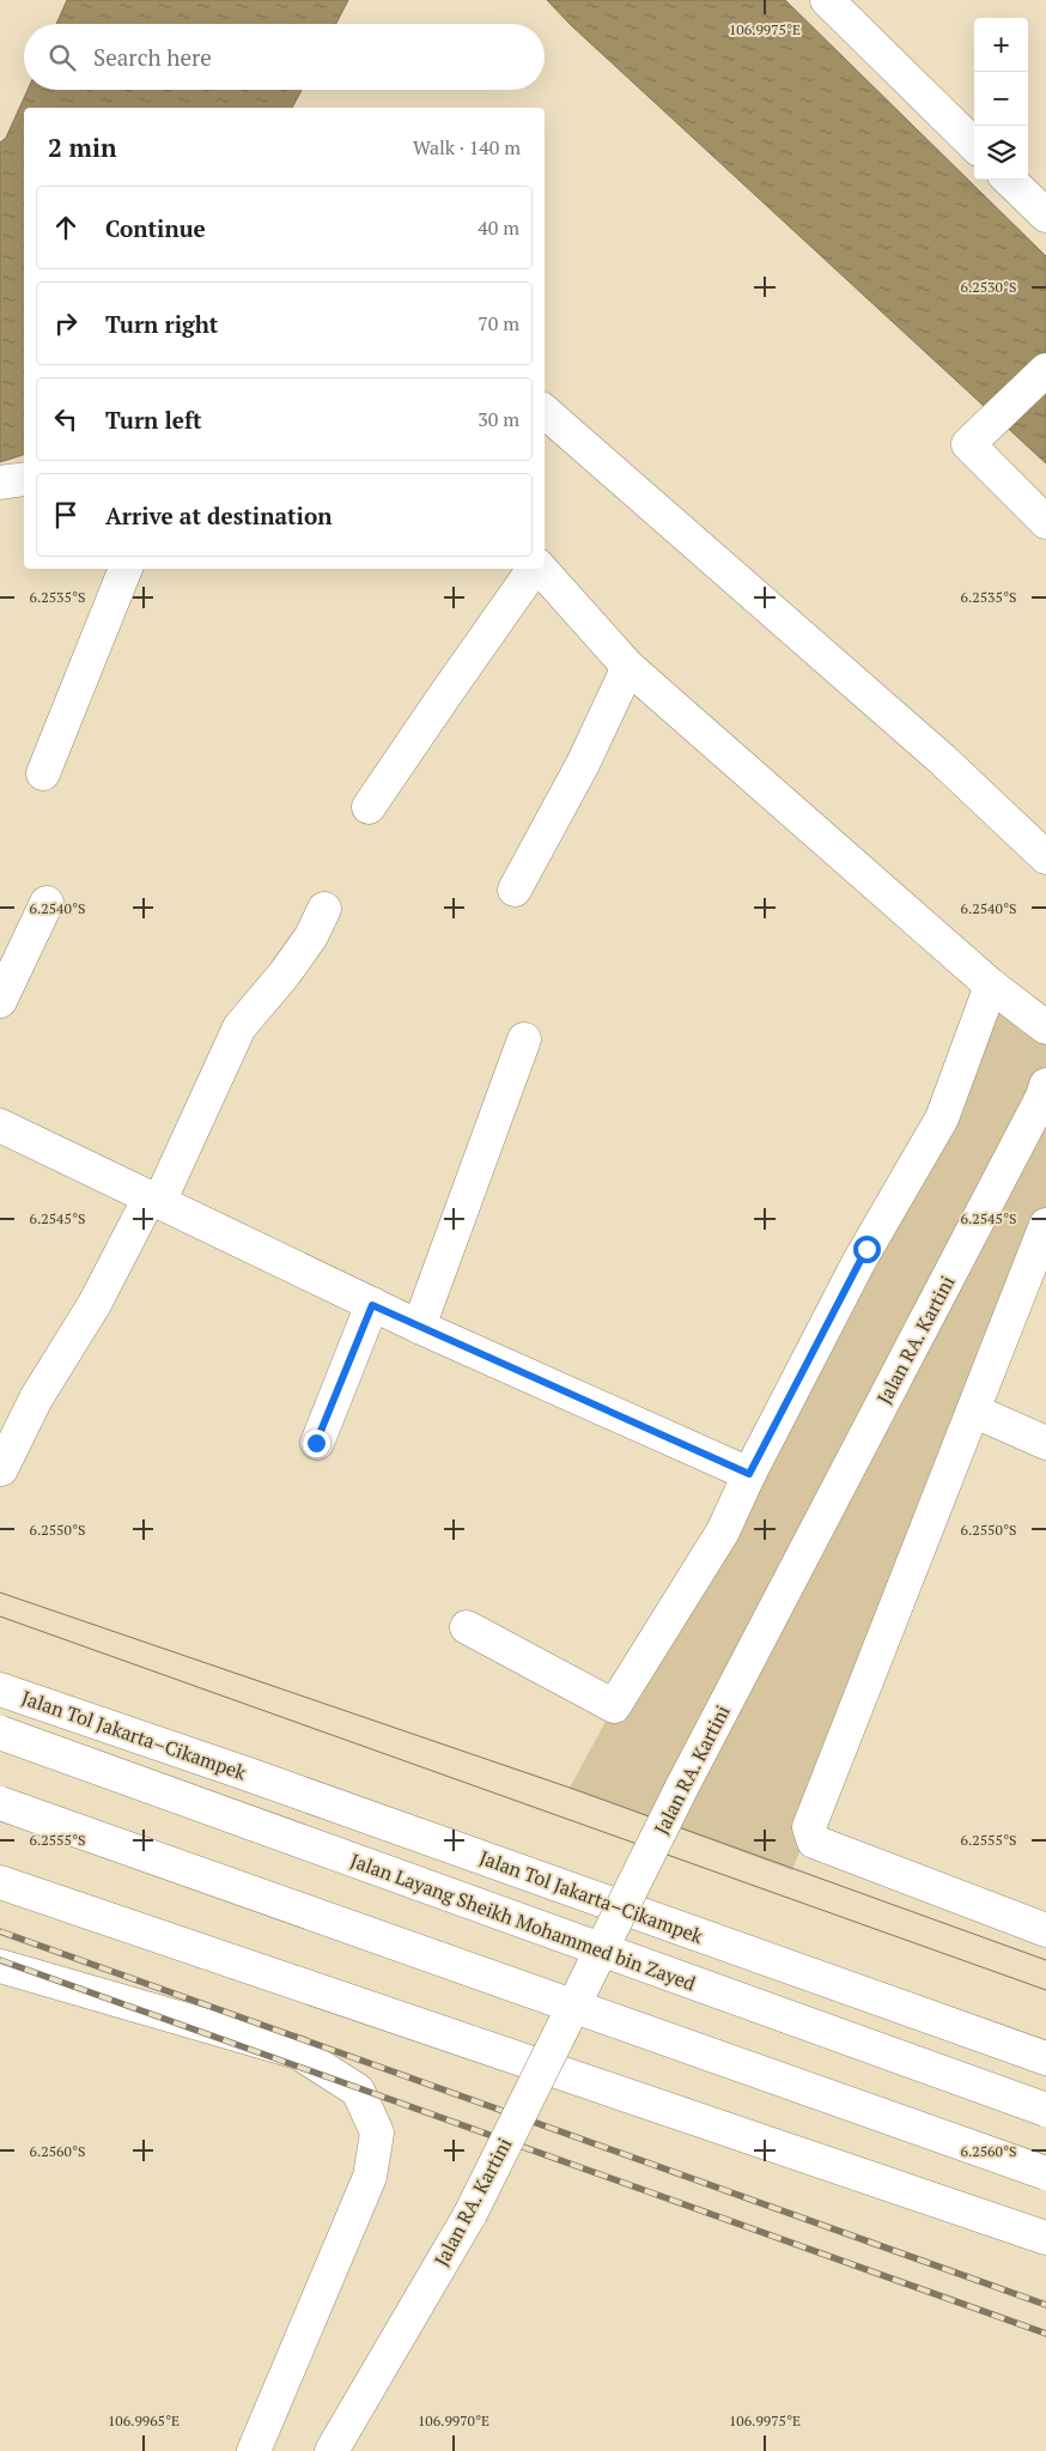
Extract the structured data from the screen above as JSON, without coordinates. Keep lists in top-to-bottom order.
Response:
{
  "streets": {
    "main road": ["Jalan RA. Kartini", "Jalan Tol Jakarta–Cikampek", "Jalan Layang Sheikh Mohammed bin Zayed"]
  },
  "page": {
    "map_buttons": ["+", "−"],
    "search": "Search here",
    "heading": ["2 min", "Walk · 140 m"],
    "list": [
      ["Continue", "40 m"],
      ["Turn right", "70 m"],
      ["Turn left", "30 m"],
      "Arrive at destination"
    ]
  },
  "coordinates": [
    "106.9975°E",
    "6.2530°S",
    "6.2535°S",
    "6.2540°S",
    "6.2545°S",
    "6.2550°S",
    "6.2555°S",
    "6.2560°S",
    "106.9965°E",
    "106.9970°E"
  ]
}
